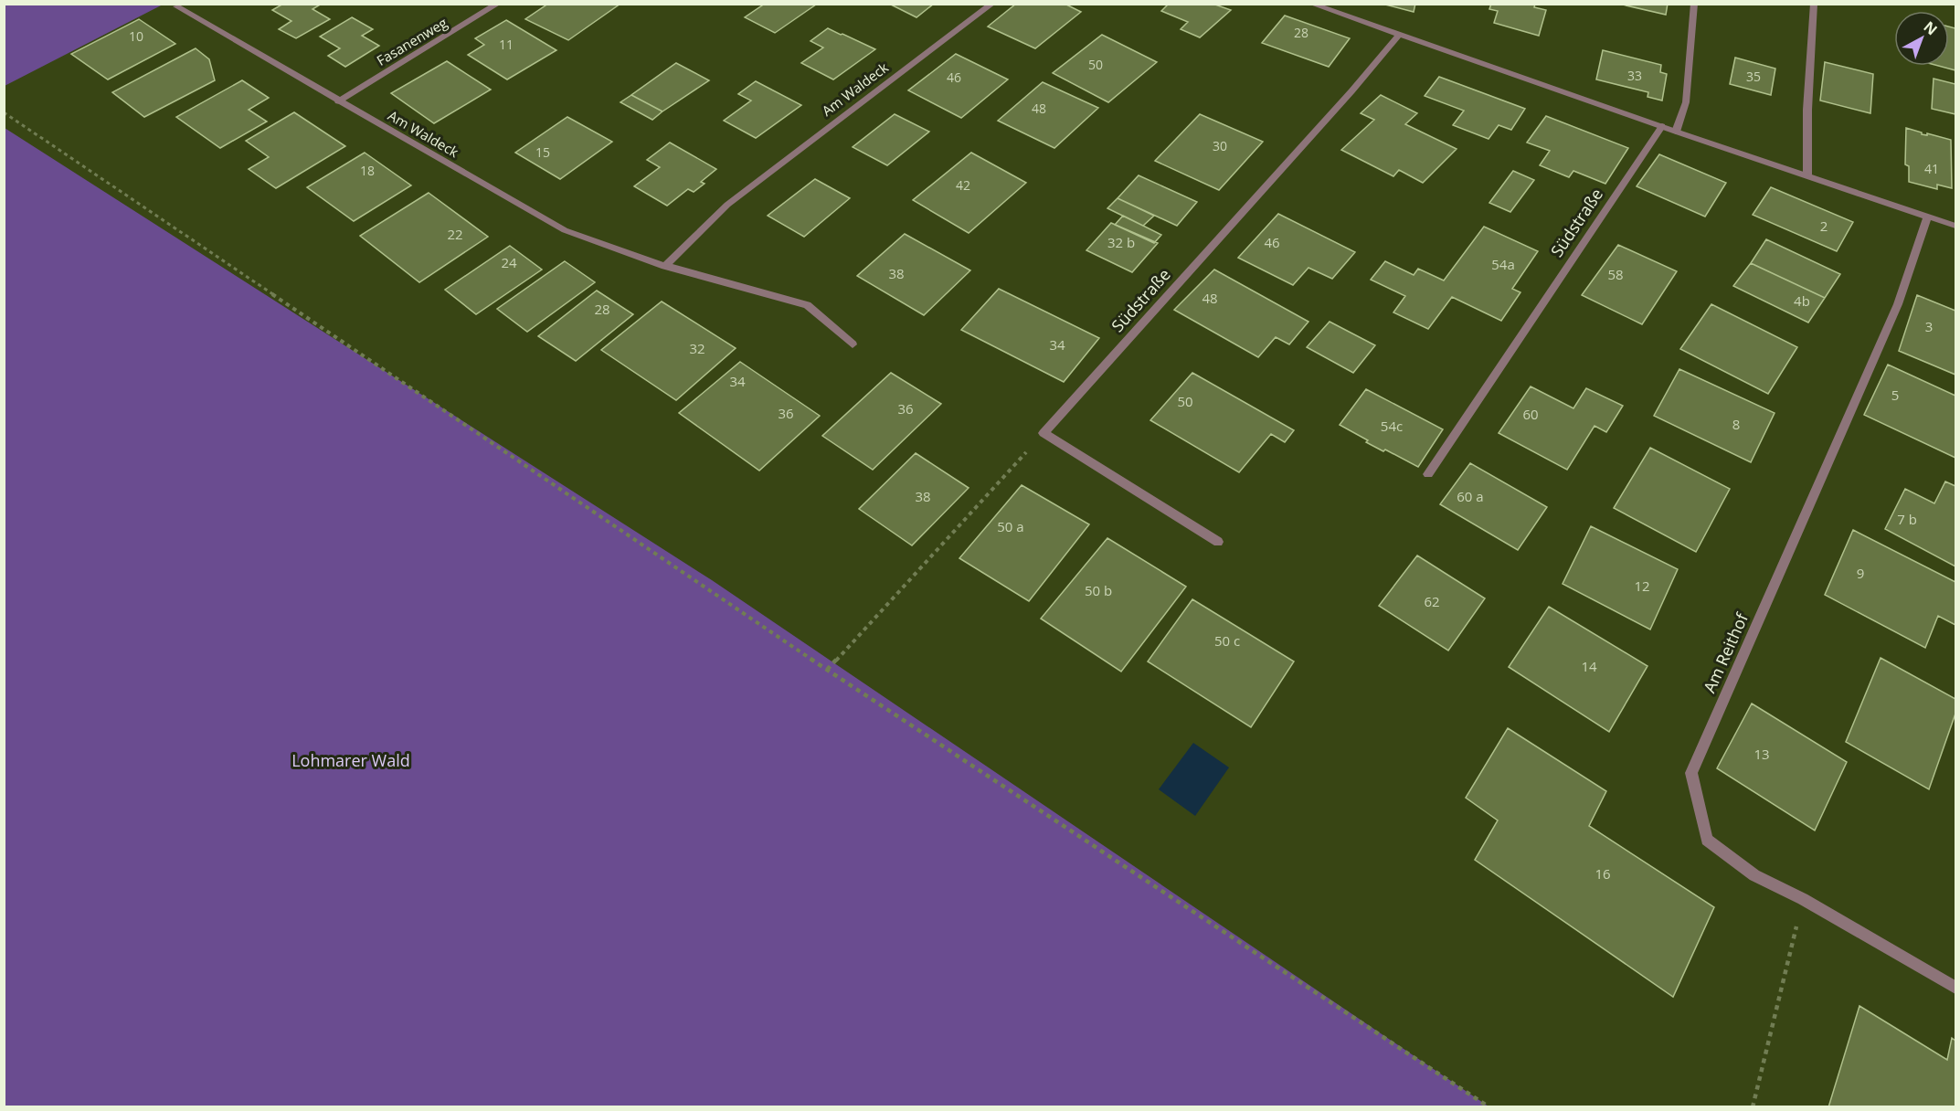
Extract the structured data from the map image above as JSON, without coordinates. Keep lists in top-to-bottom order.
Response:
{
  "streets": {
    "street": [
      "Fasanenweg",
      "Am Waldeck",
      "Südstraße",
      "Am Reithof"
    ]
  },
  "crossings": [
    ["Fasanenweg", "Am Waldeck"]
  ],
  "parks": ["Lohmarer Wald"],
  "house_numbers": [
    "28",
    "10",
    "11",
    "50",
    "33",
    "35",
    "46",
    "48",
    "30",
    "15",
    "41",
    "18",
    "42",
    "2",
    "22",
    "32 b",
    "46",
    "24",
    "54a",
    "38",
    "58",
    "48",
    "4b",
    "28",
    "3",
    "34",
    "32",
    "34",
    "5",
    "50",
    "36",
    "36",
    "60",
    "8",
    "54c",
    "38",
    "60 a",
    "7 b",
    "50 a",
    "9",
    "12",
    "50 b",
    "62",
    "50 c",
    "14",
    "13",
    "16"
  ],
  "north": "top right"
}
